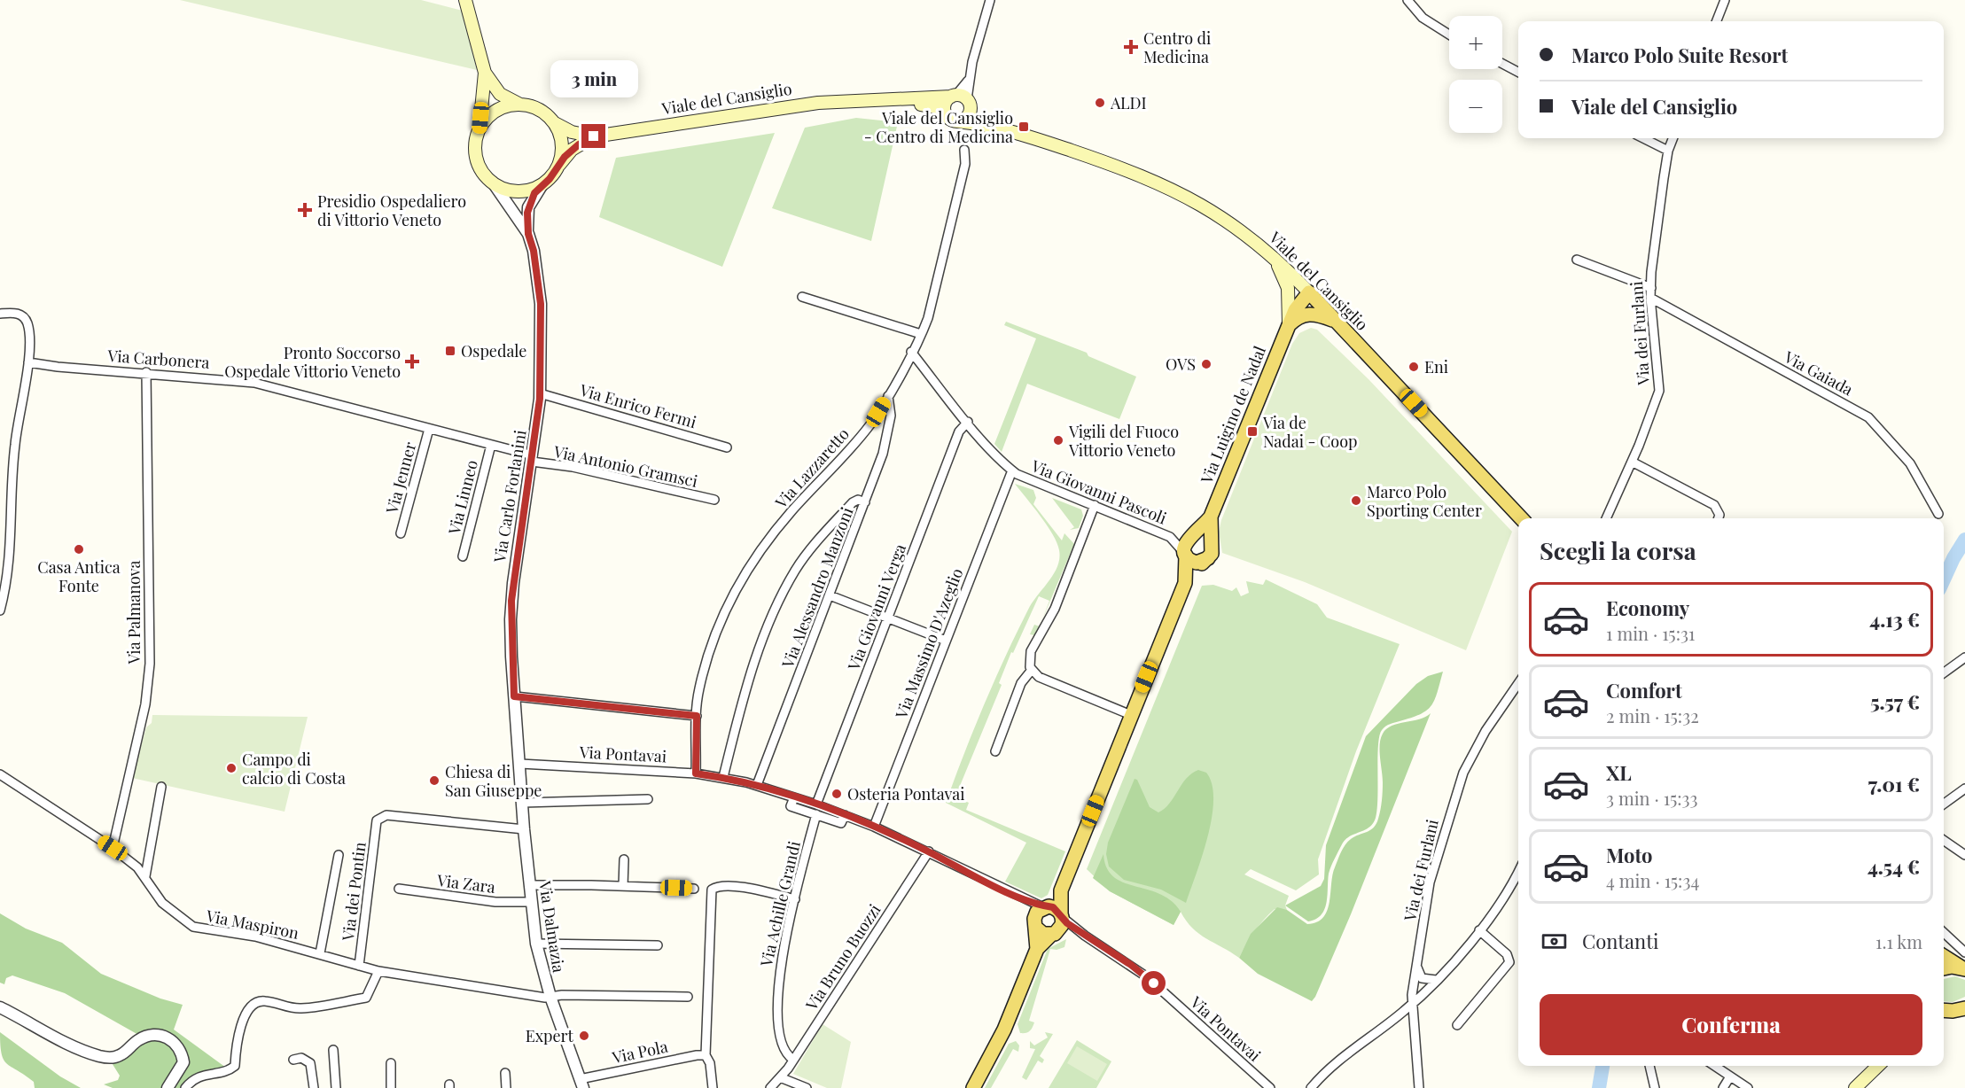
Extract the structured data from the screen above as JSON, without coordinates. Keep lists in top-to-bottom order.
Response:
{
  "streets": {
    "main road": ["Viale del Cansiglio", "Via Luigino de Nadal"],
    "street": [
      "Via dei Furlani",
      "Via Carbonera",
      "Via Gaiada",
      "Via Enrico Fermi",
      "Via Antonio Gramsci",
      "Via Lazzaretto",
      "Via Jenner",
      "Via Giovanni Pascoli",
      "Via Carlo Forlanini",
      "Via Linneo",
      "Via Alessandro Manzoni",
      "Via Giovanni Verga",
      "Via Palmanova",
      "Via Massimo D'Azeglio",
      "Via Pontavai",
      "Via Zara",
      "Via dei Pontin",
      "Via Achille Grandi",
      "Via Maspiron",
      "Via Dalmazia",
      "Via Bruno Buozzi",
      "Via Pola"
    ]
  },
  "crossings": [
    ["Viale del Cansiglio", "Via Luigino de Nadal"],
    ["Viale del Cansiglio", "Via Carlo Forlanini"],
    ["Via dei Furlani", "Via Gaiada"],
    ["Via Carbonera", "Via Antonio Gramsci"],
    ["Via Carbonera", "Via Jenner"],
    ["Via Carbonera", "Via Carlo Forlanini"],
    ["Via Carbonera", "Via Linneo"],
    ["Via Carbonera", "Via Palmanova"],
    ["Via Enrico Fermi", "Via Carlo Forlanini"],
    ["Via Luigino de Nadal", "Via Giovanni Pascoli"],
    ["Via Luigino de Nadal", "Via Pontavai"],
    ["Via Antonio Gramsci", "Via Carlo Forlanini"],
    ["Via Lazzaretto", "Via Giovanni Pascoli"],
    ["Via Lazzaretto", "Via Alessandro Manzoni"],
    ["Via Lazzaretto", "Via Pontavai"],
    ["Via Giovanni Pascoli", "Via Giovanni Verga"],
    ["Via Giovanni Pascoli", "Via Massimo D'Azeglio"],
    ["Via Carlo Forlanini", "Via Pontavai"],
    ["Via Carlo Forlanini", "Via Dalmazia"],
    ["Via Alessandro Manzoni", "Via Pontavai"],
    ["Via Giovanni Verga", "Via Pontavai"],
    ["Via Palmanova", "Via Maspiron"],
    ["Via Massimo D'Azeglio", "Via Pontavai"],
    ["Via Pontavai", "Via Dalmazia"],
    ["Via Pontavai", "Via Bruno Buozzi"],
    ["Via Zara", "Via Dalmazia"],
    ["Via dei Pontin", "Via Maspiron"],
    ["Via dei Pontin", "Via Dalmazia"],
    ["Via Achille Grandi", "Via Bruno Buozzi"],
    ["Via Maspiron", "Via Dalmazia"],
    ["Via Dalmazia", "Via Pola"]
  ],
  "places": {
    "health": ["Centro di Medicina", "Presidio Ospedaliero di Vittorio Veneto", "Pronto Soccorso Ospedale Vittorio Veneto"],
    "other": [
      "ALDI",
      "OVS",
      "Eni",
      "Vigili del Fuoco Vittorio Veneto",
      "Marco Polo Sporting Center",
      "Casa Antica Fonte",
      "Campo di calcio di Costa",
      "Chiesa di San Giuseppe",
      "Osteria Pontavai",
      "Expert"
    ],
    "transit": ["Viale del Cansiglio - Centro di Medicina", "Ospedale", "Via de Nadai - Coop"]
  },
  "page": {
    "map_buttons": ["+", "−"],
    "banner": ["Marco Polo Suite Resort", "Viale del Cansiglio"],
    "bubble": "3 min",
    "heading": "Scegli la corsa",
    "list": [
      {
        "name": "Economy",
        "note": "1 min · 15:31",
        "value": "4.13 €"
      },
      {
        "name": "Comfort",
        "note": "2 min · 15:32",
        "value": "5.57 €"
      },
      {
        "name": "XL",
        "note": "3 min · 15:33",
        "value": "7.01 €"
      },
      {
        "name": "Moto",
        "note": "4 min · 15:34",
        "value": "4.54 €"
      }
    ],
    "pay": ["Contanti", "1.1 km"],
    "buttons": "Conferma"
  }
}
